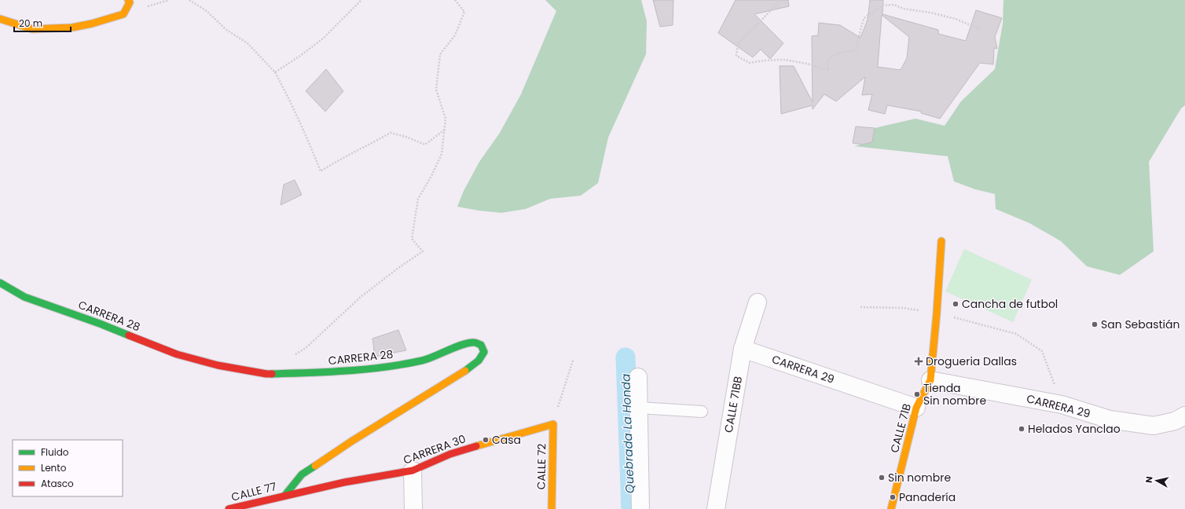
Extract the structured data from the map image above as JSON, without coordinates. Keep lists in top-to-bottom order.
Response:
{
  "streets": {
    "street": [
      "CARRERA 28",
      "CARRERA 29",
      "CALLE 71BB",
      "CALLE 71B",
      "CARRERA 30",
      "CALLE 72",
      "CALLE 77"
    ]
  },
  "crossings": [
    ["CARRERA 28", "CARRERA 30"],
    ["CARRERA 28", "CALLE 77"],
    ["CARRERA 29", "CALLE 71BB"],
    ["CARRERA 29", "CALLE 71B"],
    ["CARRERA 30", "CALLE 72"],
    ["CARRERA 30", "CALLE 77"]
  ],
  "water": ["Quebrada La Honda"],
  "places": {
    "other": [
      "Cancha de futbol",
      "San Sebastián",
      "Tienda Sin nombre",
      "Helados Yanclao",
      "Casa",
      "Sin nombre",
      "Panadería"
    ],
    "health": ["Drogueria Dallas"]
  },
  "legend": ["Fluido", "Lento", "Atasco"],
  "scale_bar": "20 m",
  "north": "left"
}
